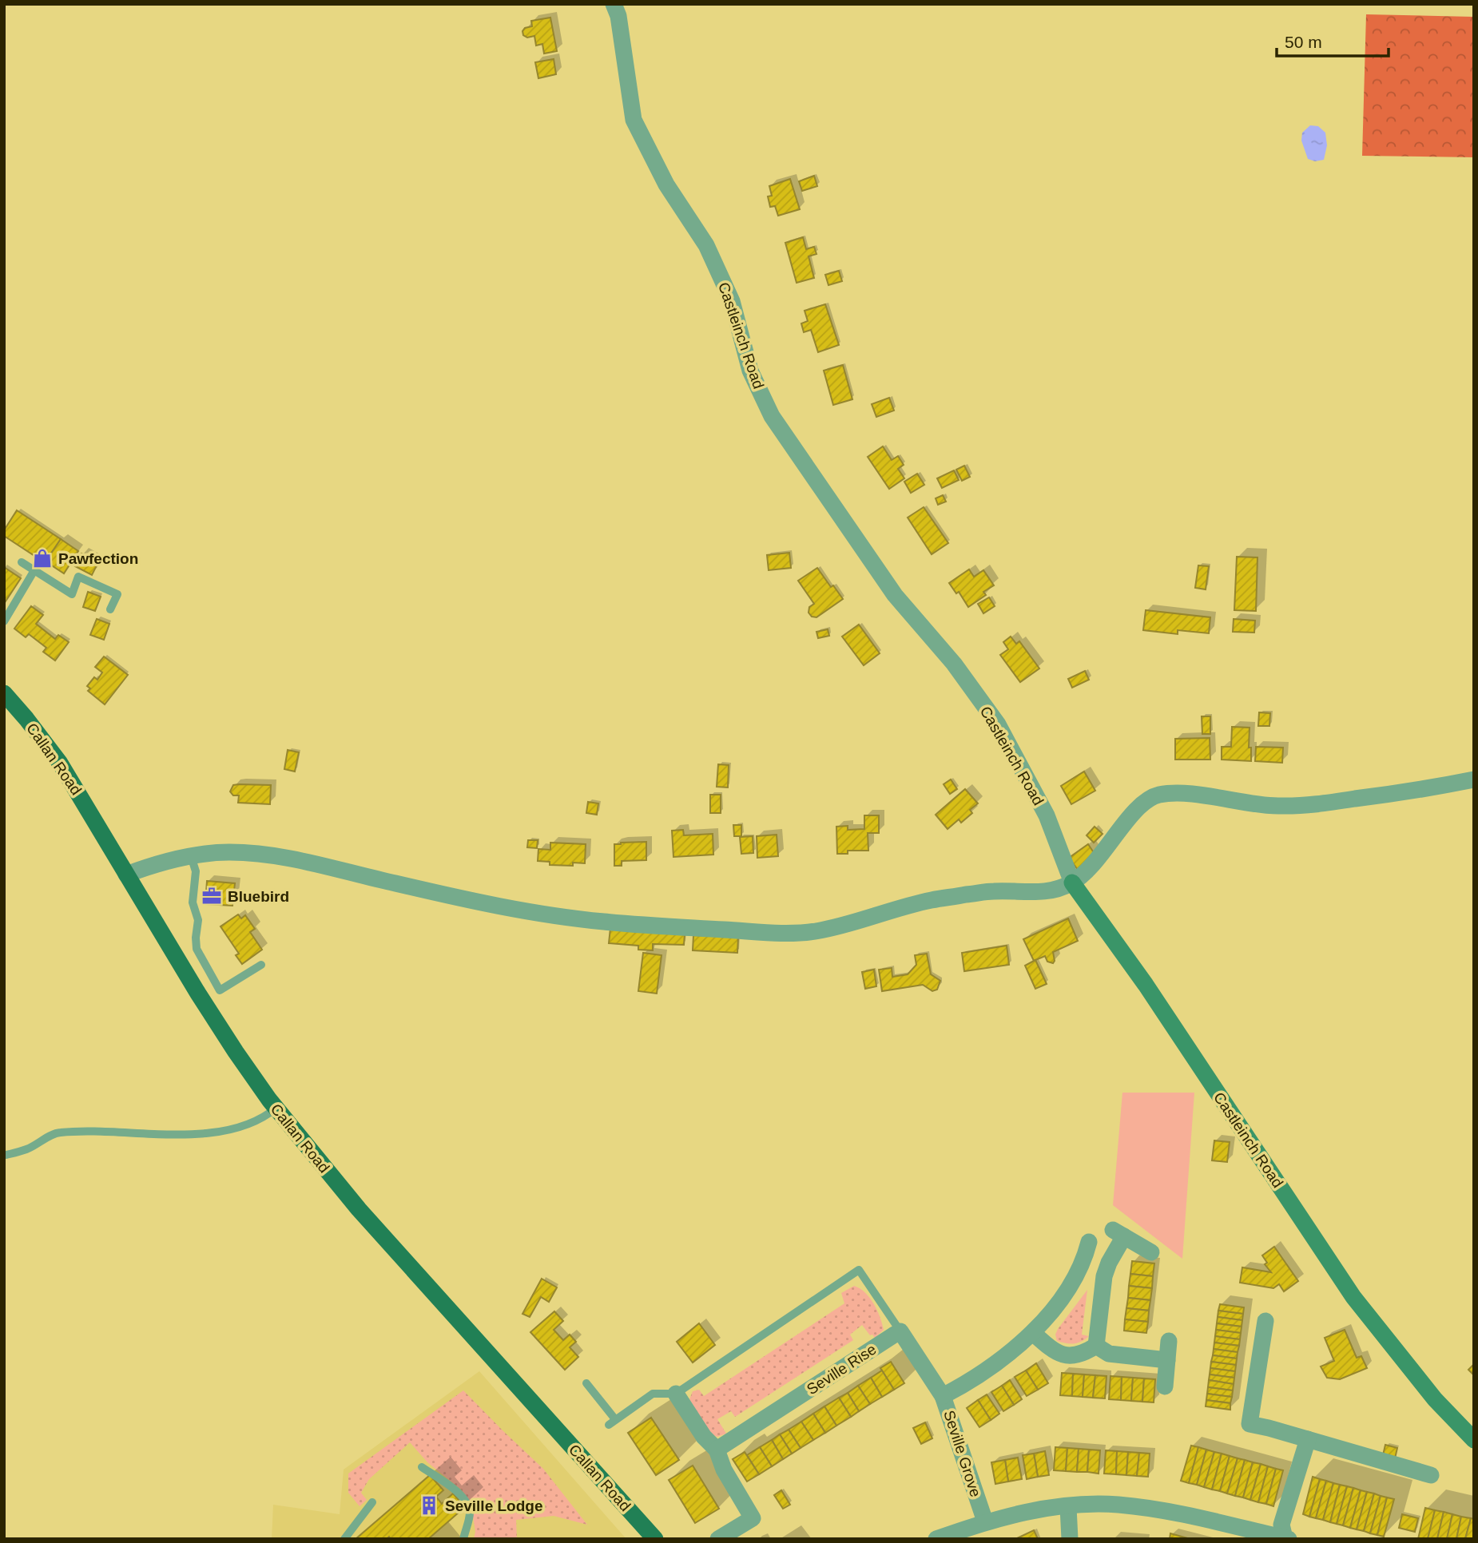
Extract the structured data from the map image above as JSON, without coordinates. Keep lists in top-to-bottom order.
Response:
{
  "streets": {
    "main road": ["Callan Road"],
    "street": ["Castleinch Road", "Seville Rise", "Seville Grove"]
  },
  "places": {
    "shop": ["Pawfection"],
    "office": ["Bluebird"],
    "building": ["Seville Lodge"]
  },
  "scale_bar": "50 m"
}
